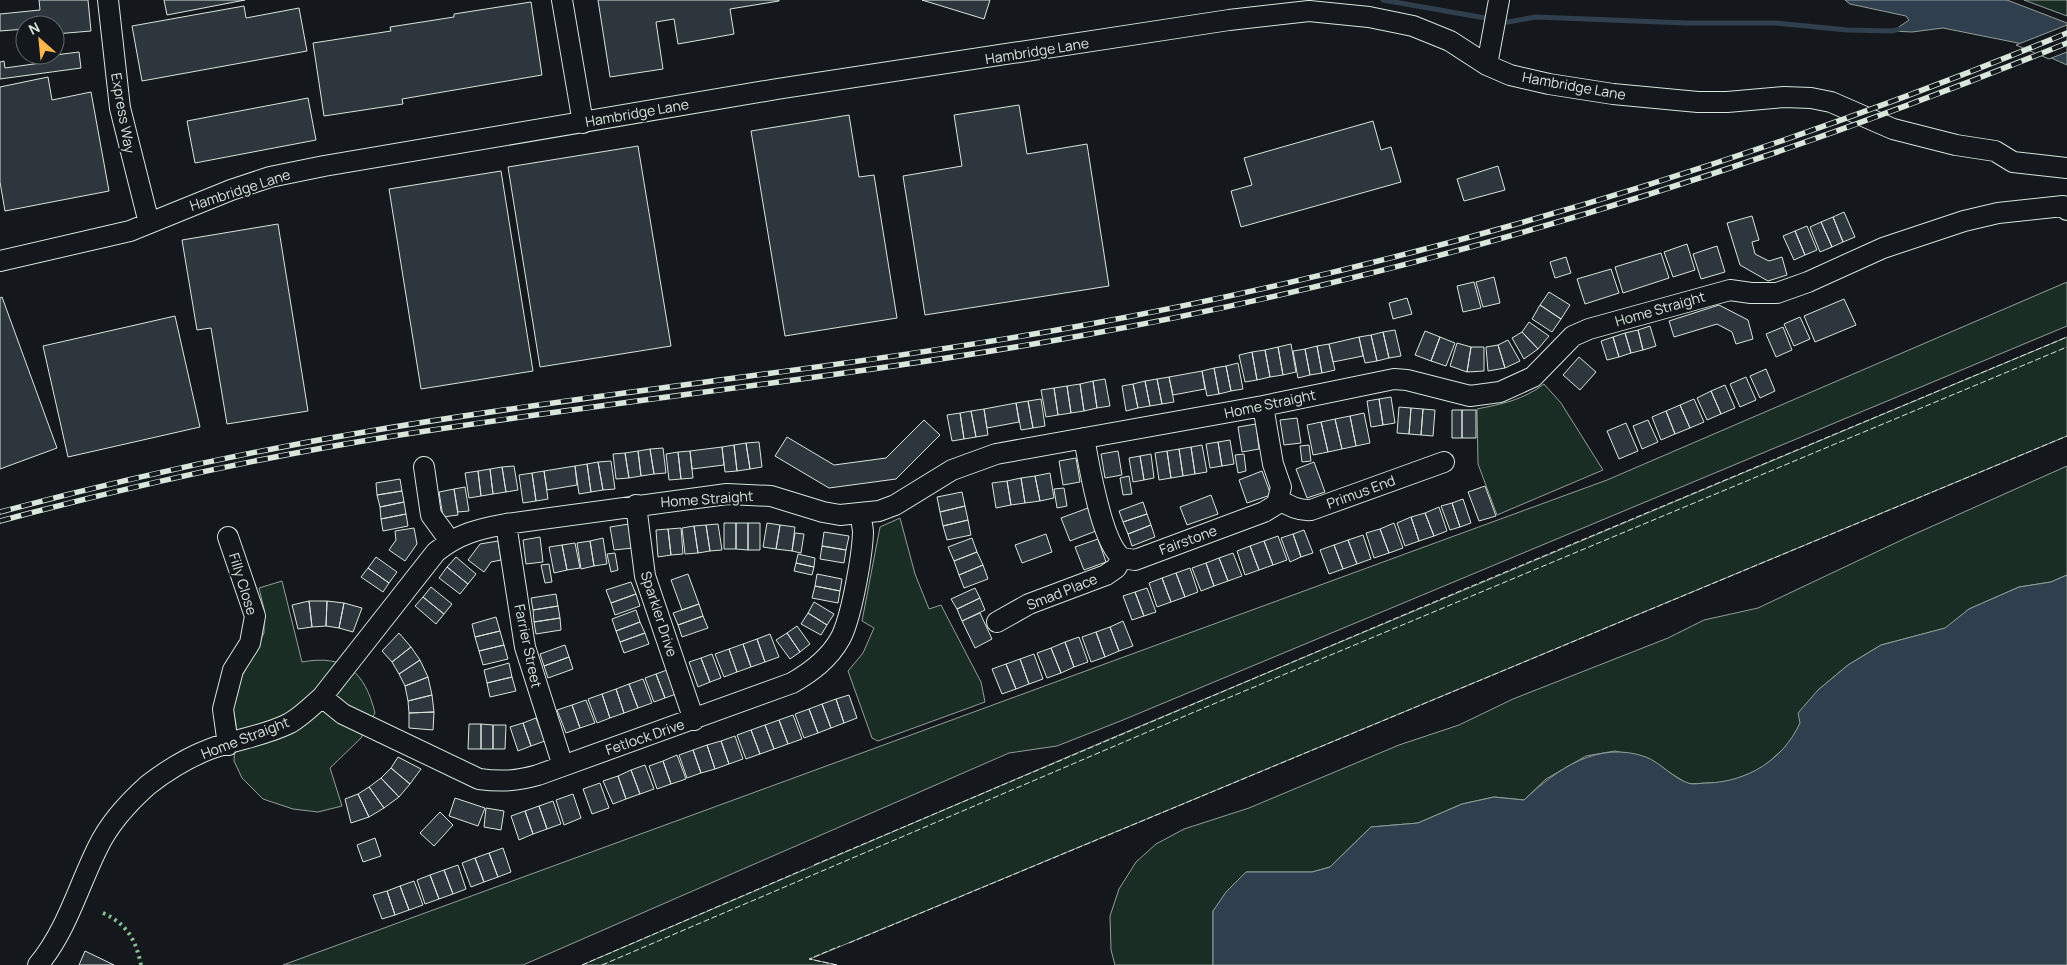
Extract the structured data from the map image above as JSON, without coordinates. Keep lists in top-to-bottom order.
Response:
{
  "streets": {
    "street": [
      "Hambridge Lane",
      "Express Way",
      "Home Straight",
      "Primus End",
      "Fairstone",
      "Filly Close",
      "Smad Place",
      "Sparkler Drive",
      "Farrier Street",
      "Fetlock Drive"
    ]
  },
  "crossings": [
    ["Hambridge Lane", "Express Way"],
    ["Home Straight", "Filly Close"],
    ["Home Straight", "Sparkler Drive"],
    ["Home Straight", "Farrier Street"],
    ["Home Straight", "Fetlock Drive"],
    ["Primus End", "Fairstone"],
    ["Fairstone", "Smad Place"],
    ["Sparkler Drive", "Fetlock Drive"],
    ["Farrier Street", "Fetlock Drive"]
  ],
  "north": "top left"
}
